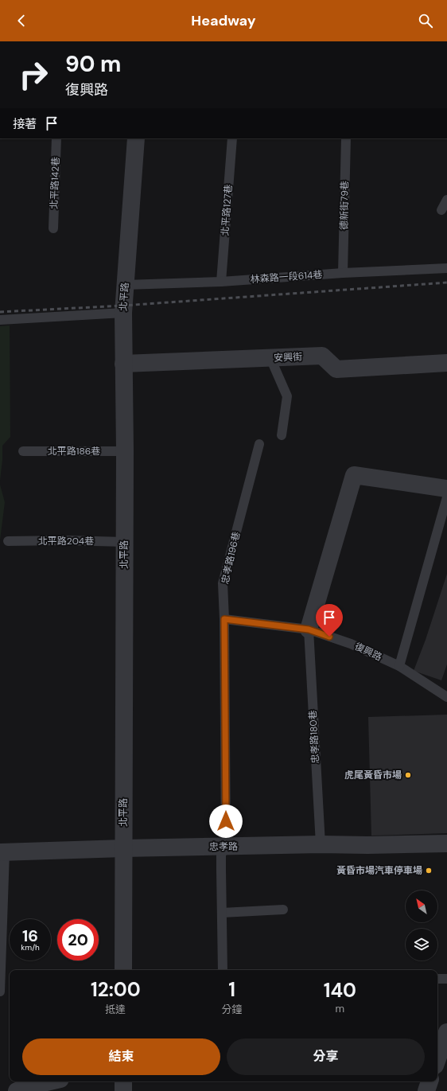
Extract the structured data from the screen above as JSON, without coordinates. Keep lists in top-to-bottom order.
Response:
{
  "streets": {
    "street": ["北平路", "安興街", "忠孝路"],
    "lane": [
      "北平路142巷",
      "德新街79巷",
      "北平路127巷",
      "林森路一段614巷",
      "北平路186巷",
      "北平路204巷",
      "忠孝路196巷",
      "復興路",
      "忠孝路180巷"
    ]
  },
  "crossings": [
    ["德新街79巷", "林森路一段614巷"],
    ["北平路127巷", "林森路一段614巷"],
    ["林森路一段614巷", "北平路"],
    ["北平路", "安興街"],
    ["北平路", "北平路186巷"],
    ["北平路", "北平路204巷"],
    ["北平路", "忠孝路"],
    ["忠孝路196巷", "復興路"],
    ["忠孝路196巷", "忠孝路"],
    ["復興路", "忠孝路180巷"],
    ["忠孝路180巷", "忠孝路"]
  ],
  "places": ["虎尾黃昏市場", "黃昏市場汽車停車場"],
  "north": "top left",
  "page": {
    "header": "Headway",
    "turn": ["90 m", "復興路"],
    "then": "接著",
    "speed": "16 km/h",
    "limit": "20",
    "eta": [
      "12:00",
      "抵達",
      "1",
      "分鐘",
      "140",
      "m"
    ],
    "buttons": ["結束", "分享"]
  }
}
